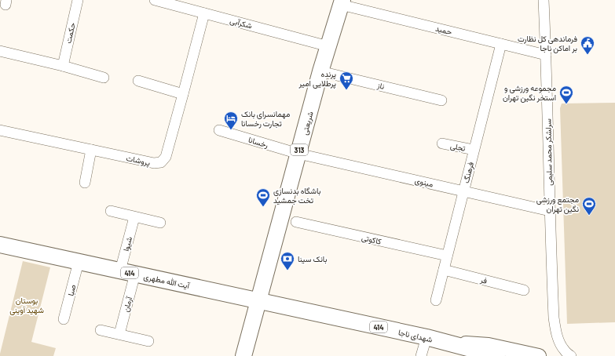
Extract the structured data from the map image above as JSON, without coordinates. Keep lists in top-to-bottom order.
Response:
{
  "streets": {
    "main road": [
      "شریعتی",
      "313",
      "414",
      "آیت الله مطهری",
      "شهدای ناجا"
    ],
    "street": [
      "شکرآبی",
      "حمید",
      "حکمت",
      "ناز",
      "رخسانا",
      "تجلی",
      "سرلشکر محمد سلیمی",
      "پروشات",
      "فرهنگ",
      "مینوی",
      "کاکوتی",
      "شیوا",
      "فر",
      "صبا",
      "آرمان"
    ]
  },
  "crossings": [
    ["شکرآبی", "شریعتی"],
    ["شکرآبی", "پروشات"],
    ["حمید", "شریعتی"],
    ["حمید", "سرلشکر محمد سلیمی"],
    ["حمید", "فرهنگ"],
    ["ناز", "شریعتی"],
    ["شریعتی", "رخسانا"],
    ["شریعتی", "313"],
    ["شریعتی", "مینوی"],
    ["شریعتی", "آیت الله مطهری"],
    ["شریعتی", "شهدای ناجا"],
    ["رخسانا", "مینوی"],
    ["تجلی", "فرهنگ"],
    ["313", "آیت الله مطهری"],
    ["313", "شهدای ناجا"],
    ["سرلشکر محمد سلیمی", "مینوی"],
    ["فرهنگ", "مینوی"],
    ["فرهنگ", "کاکوتی"],
    ["فرهنگ", "فر"],
    ["شیوا", "آیت الله مطهری"],
    ["شیوا", "آرمان"],
    ["آیت الله مطهری", "صبا"],
    ["آیت الله مطهری", "آرمان"],
    ["آیت الله مطهری", "شهدای ناجا"]
  ],
  "parks": ["بوستان شهید آوینی"],
  "places": {
    "public building": ["فرماندهی کل نظارت بر اماکن ناجا"],
    "supermarket": ["پرنده پرطلایی امیر"],
    "sports": ["مجموعه ورزشی و استخر نگین تهران", "باشگاه بدنسازى تخت جمشيد", "مجتمع ورزشی نگین تهران"],
    "hotel": ["مهمانسرای بانک تجارت رخسانا"],
    "bank": ["بانک سینا"]
  }
}
